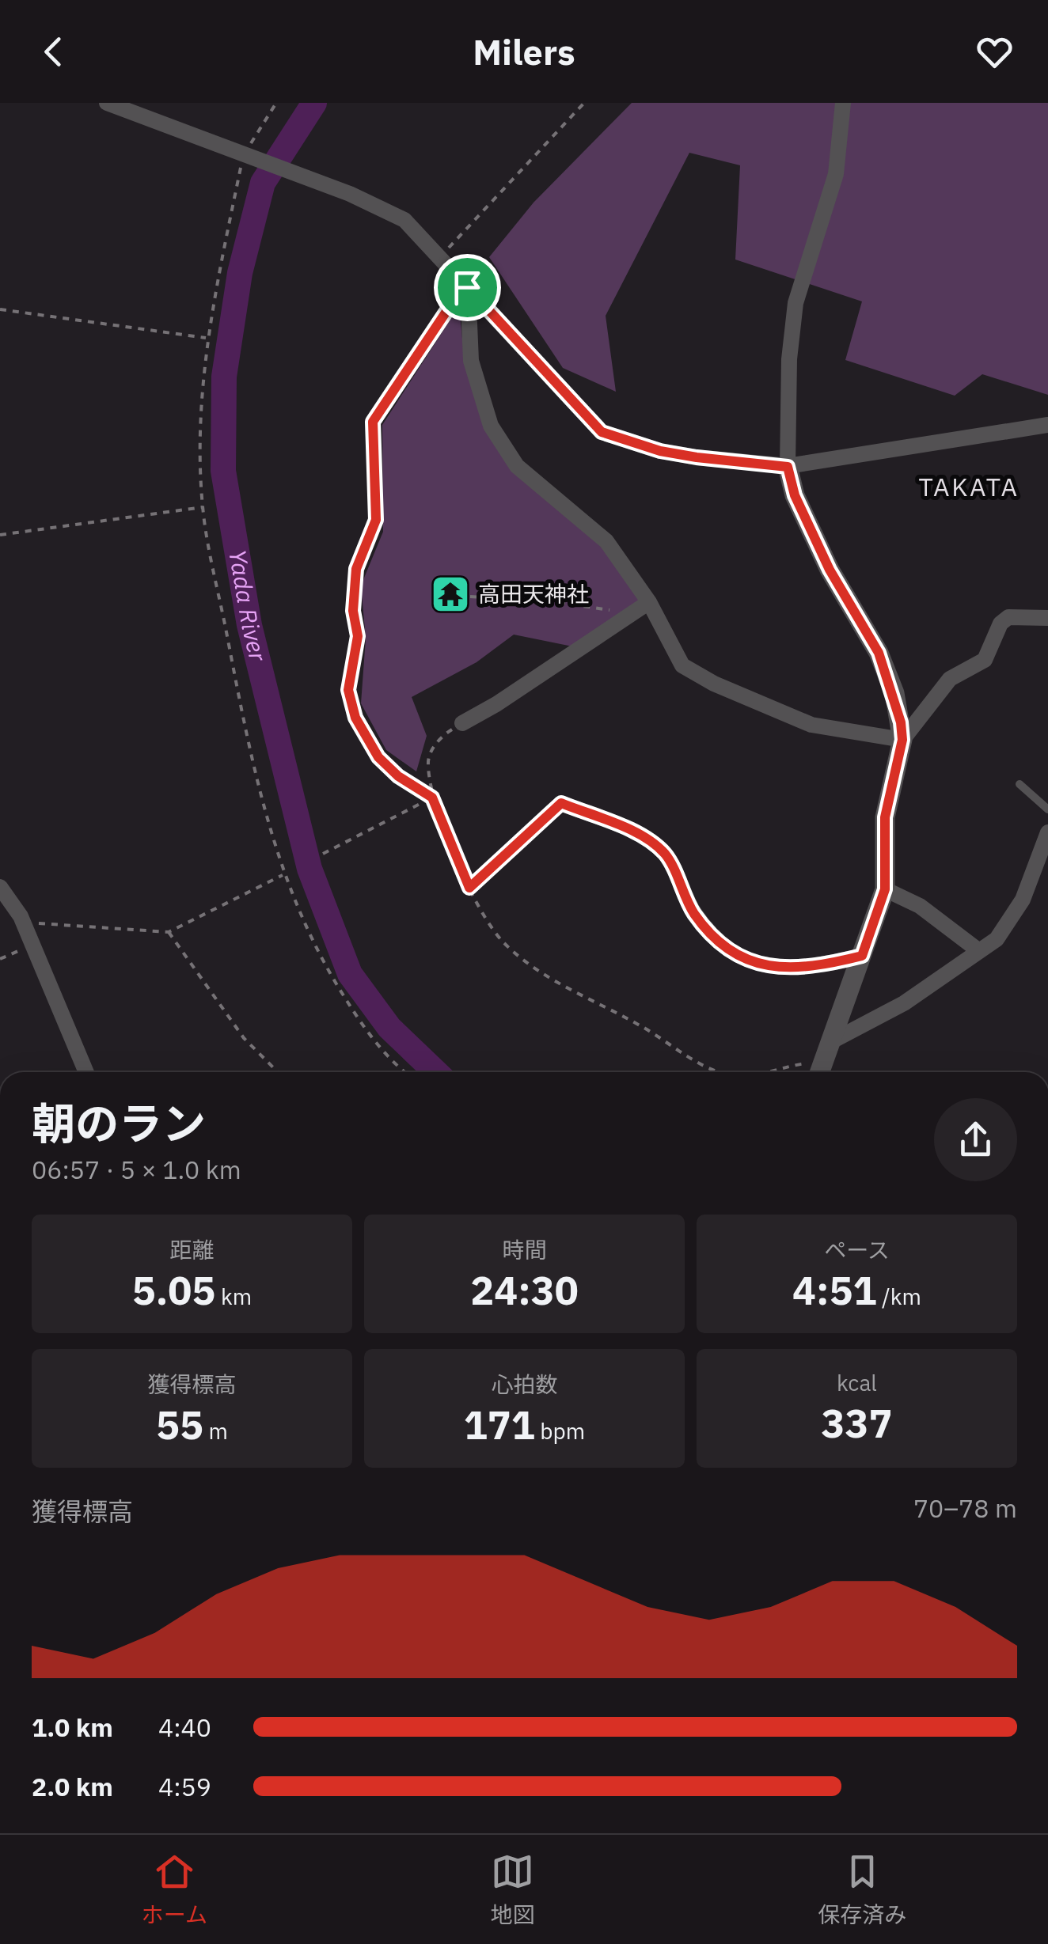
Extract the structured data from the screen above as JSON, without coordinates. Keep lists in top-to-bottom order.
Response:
{
  "districts": ["TAKATA"],
  "water": ["Yada River"],
  "places": {
    "temple": ["高田天神社"]
  },
  "page": {
    "header": "Milers",
    "heading": ["朝のラン", "06:57 · 5 × 1.0 km"],
    "stats": [
      ["距離", "5.05 km"],
      ["時間", "24:30"],
      ["ペース", "4:51 /km"],
      ["獲得標高", "55 m"],
      ["心拍数", "171 bpm"],
      ["kcal", "337"]
    ],
    "chart": ["獲得標高", "70–78 m"],
    "list": [
      {
        "name": "1.0 km",
        "note": "4:40"
      },
      {
        "name": "2.0 km",
        "note": "4:59"
      }
    ],
    "tabs": ["ホーム", "地図", "保存済み"]
  }
}
